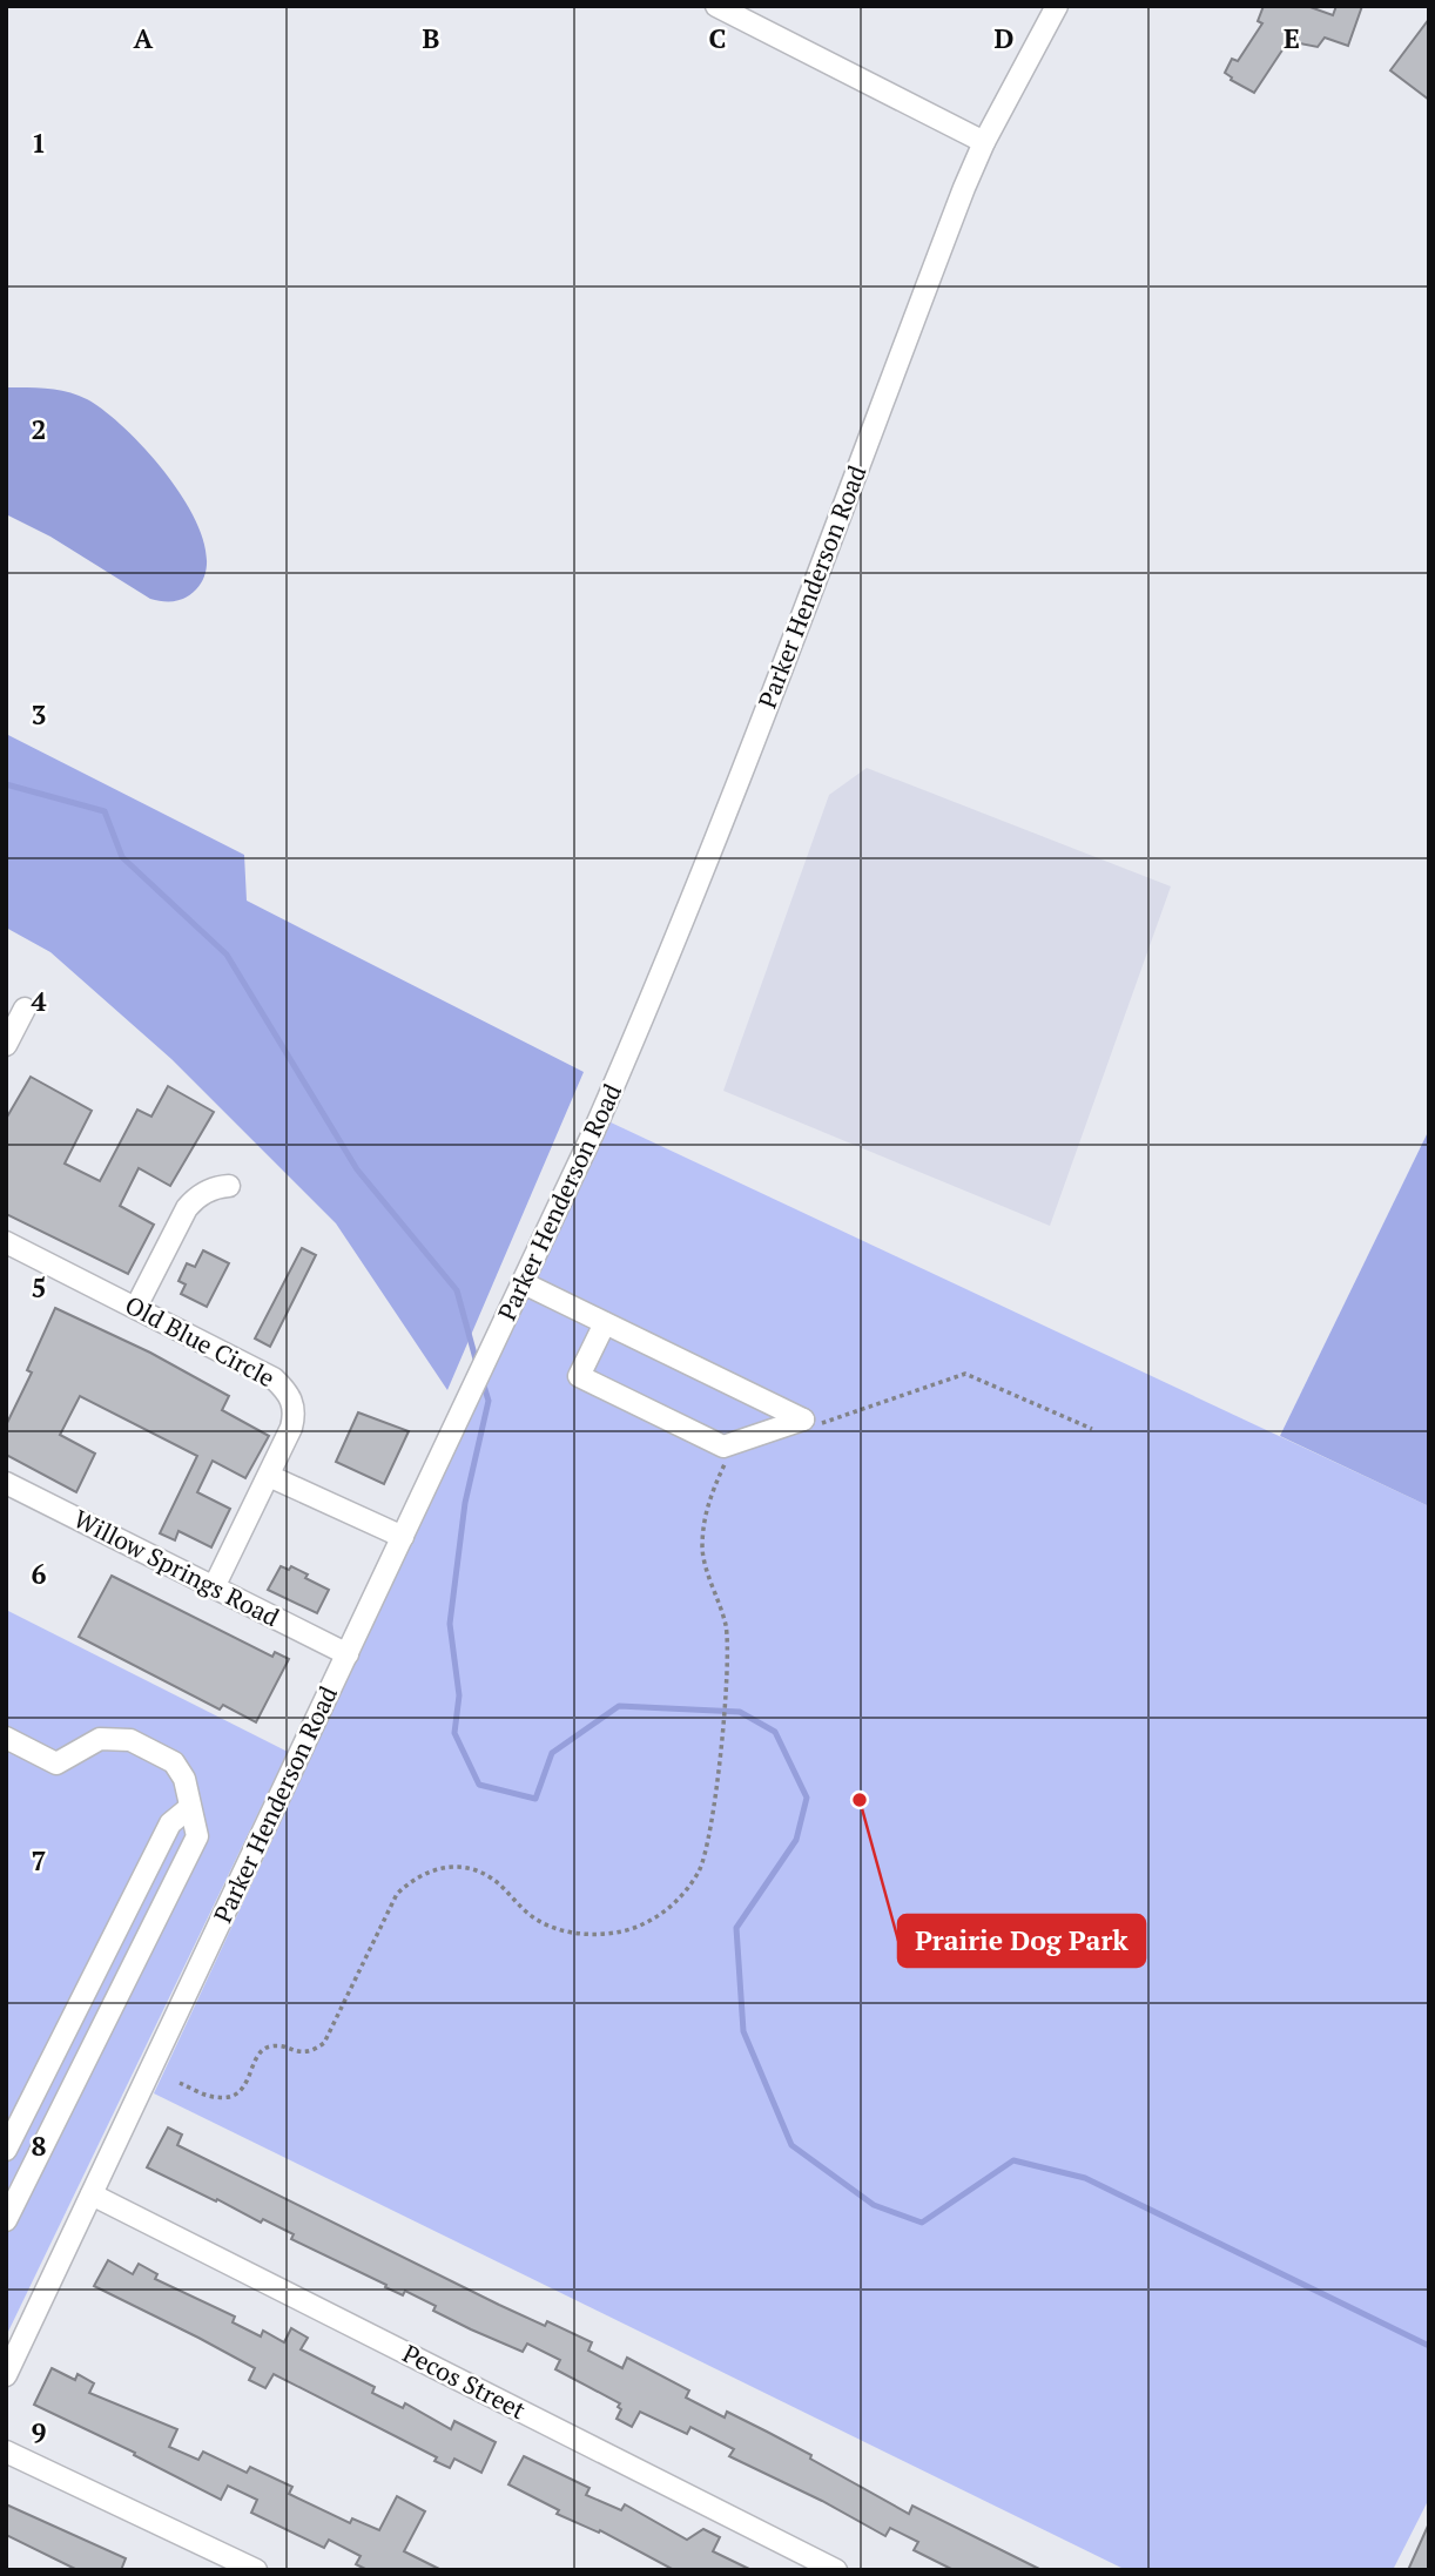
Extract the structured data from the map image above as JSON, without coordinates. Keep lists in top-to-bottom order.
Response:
{
  "streets": {
    "street": [
      "Parker Henderson Road",
      "Old Blue Circle",
      "Willow Springs Road",
      "Pecos Street"
    ]
  },
  "crossings": [
    ["Parker Henderson Road", "Willow Springs Road"],
    ["Parker Henderson Road", "Pecos Street"],
    ["Old Blue Circle", "Willow Springs Road"]
  ],
  "places": ["Prairie Dog Park"],
  "grid": {
    "columns": [
      "A",
      "B",
      "C",
      "D",
      "E"
    ],
    "rows": [
      "1",
      "2",
      "3",
      "4",
      "5",
      "6",
      "7",
      "8",
      "9"
    ]
  }
}
